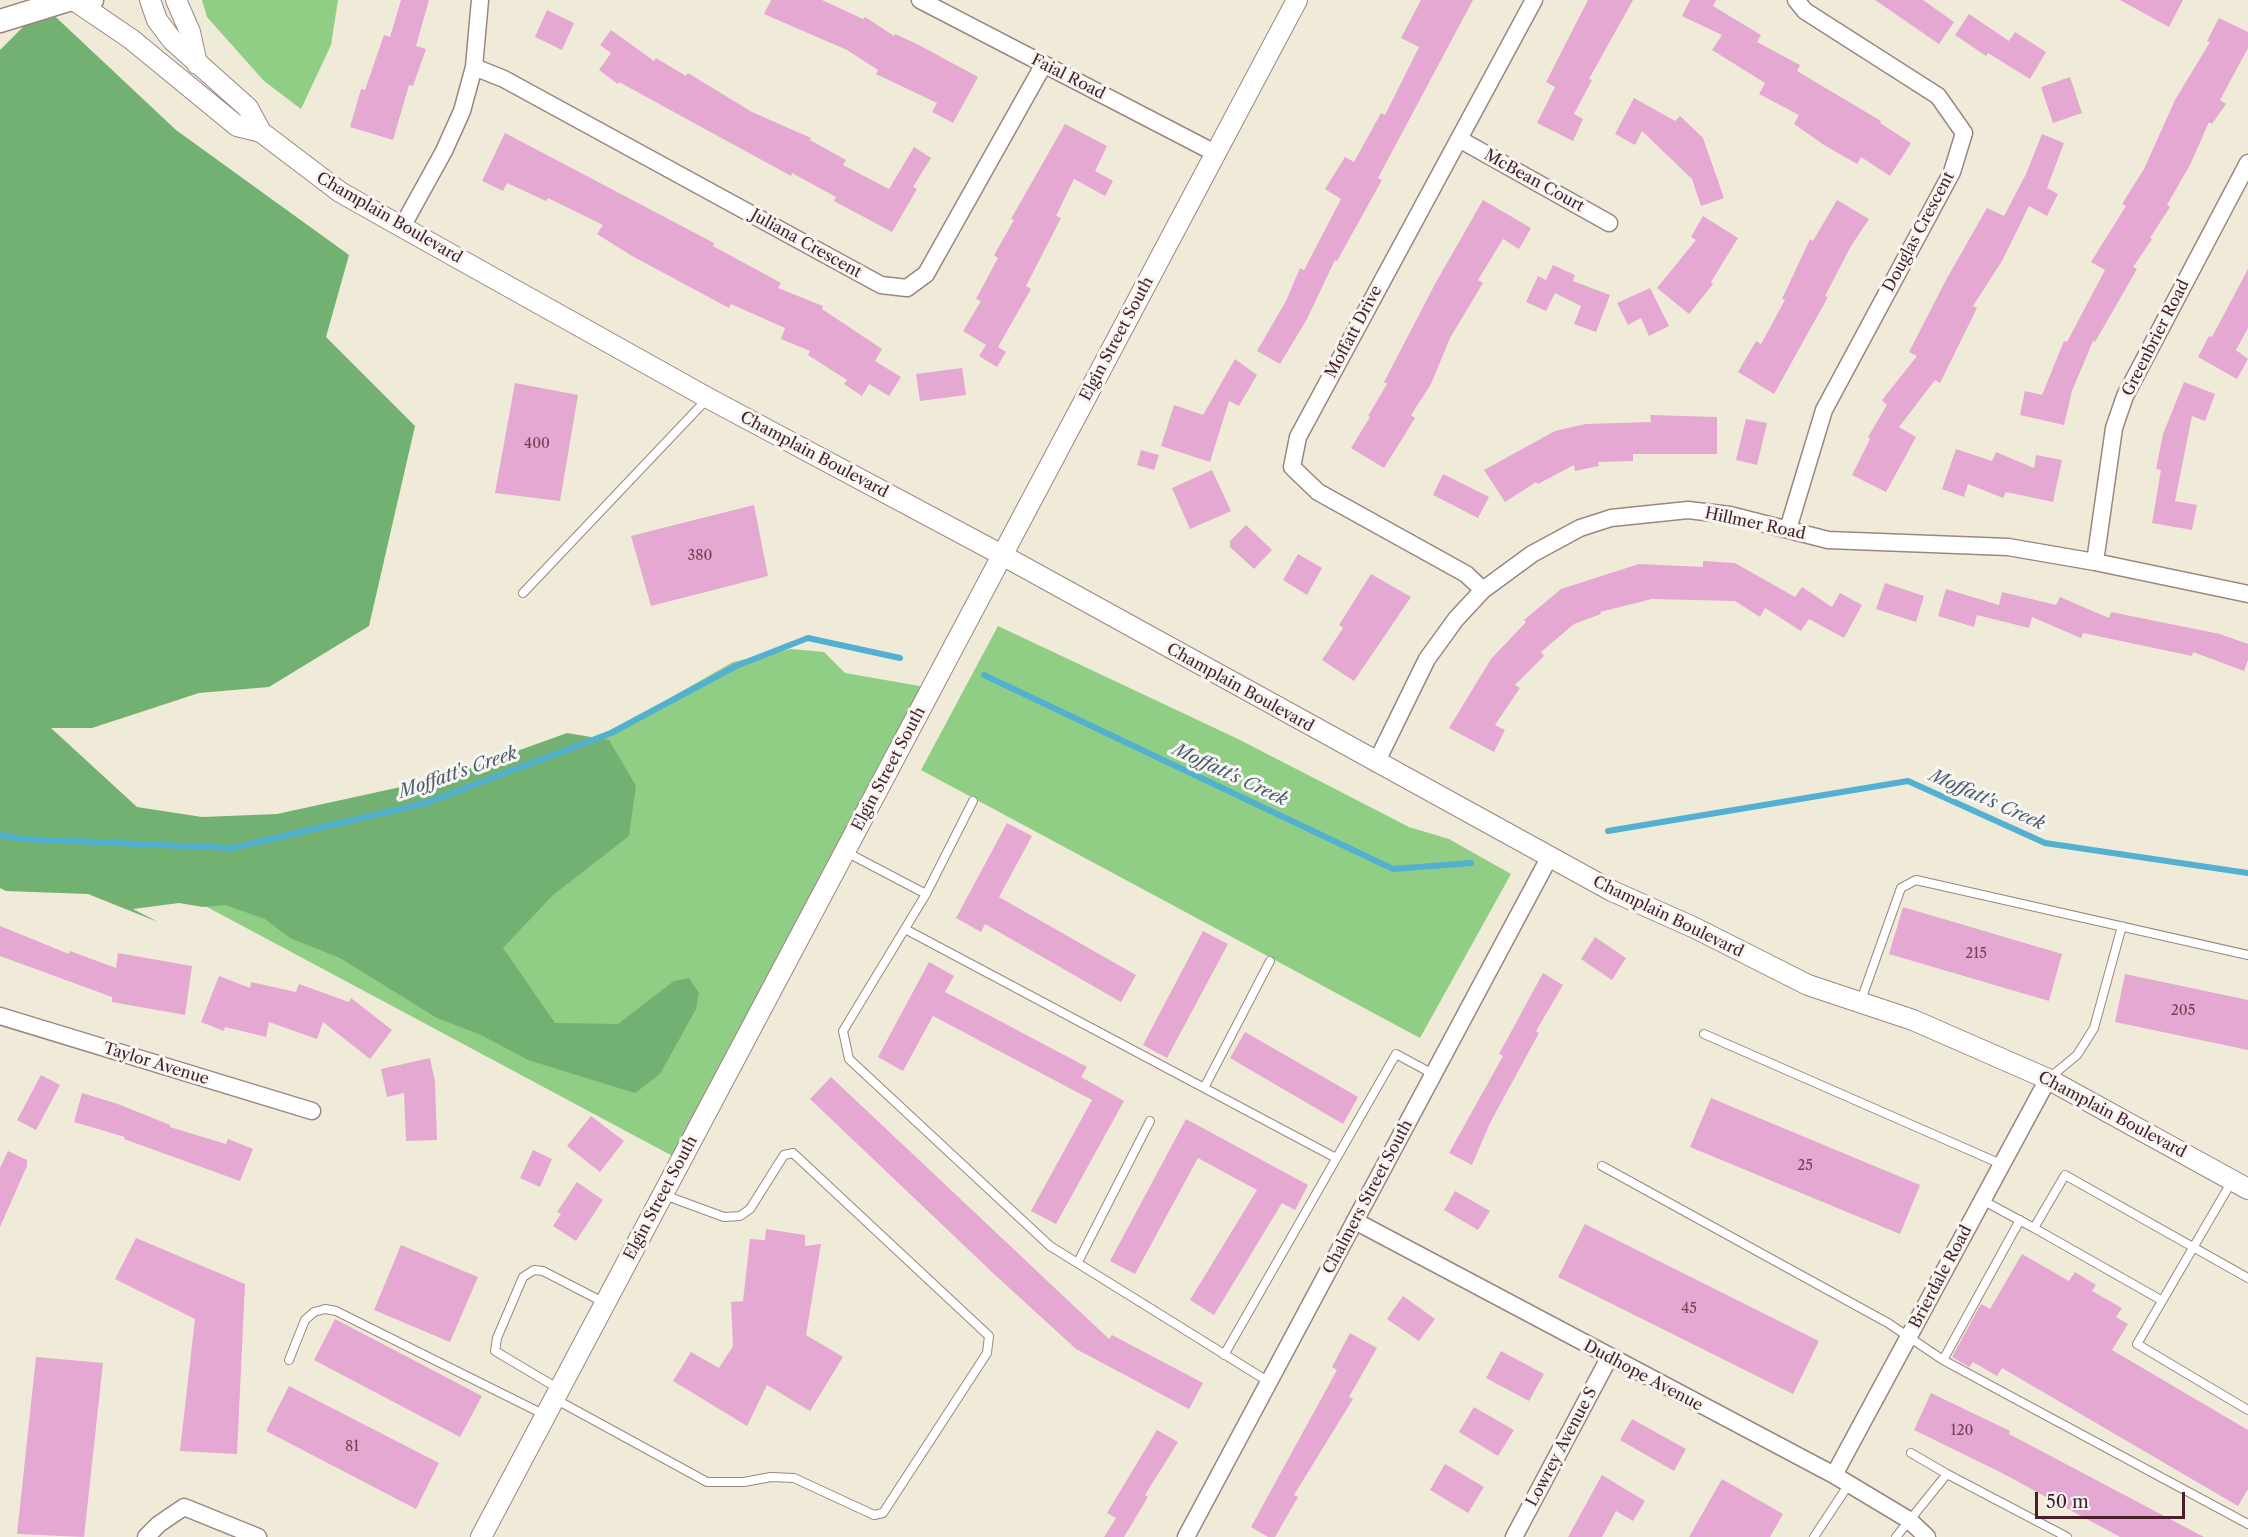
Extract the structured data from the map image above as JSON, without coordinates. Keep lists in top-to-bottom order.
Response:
{
  "streets": {
    "street": [
      "Faial Road",
      "McBean Court",
      "Champlain Boulevard",
      "Douglas Crescent",
      "Juliana Crescent",
      "Moffatt Drive",
      "Greenbrier Road",
      "Elgin Street South",
      "Hillmer Road",
      "Taylor Avenue",
      "Chalmers Street South",
      "Brierdale Road",
      "Dudhope Avenue",
      "Lowrey Avenue S"
    ]
  },
  "crossings": [
    ["Faial Road", "Juliana Crescent"],
    ["Faial Road", "Elgin Street South"],
    ["McBean Court", "Moffatt Drive"],
    ["Champlain Boulevard", "Elgin Street South"],
    ["Champlain Boulevard", "Hillmer Road"],
    ["Champlain Boulevard", "Chalmers Street South"],
    ["Champlain Boulevard", "Brierdale Road"],
    ["Douglas Crescent", "Hillmer Road"],
    ["Moffatt Drive", "Hillmer Road"],
    ["Greenbrier Road", "Hillmer Road"],
    ["Chalmers Street South", "Dudhope Avenue"],
    ["Brierdale Road", "Dudhope Avenue"],
    ["Dudhope Avenue", "Lowrey Avenue S"]
  ],
  "water": ["Moffatt's Creek"],
  "house_numbers": [
    "400",
    "380",
    "215",
    "205",
    "25",
    "45",
    "120",
    "81"
  ],
  "scale_bar": "50 m"
}
